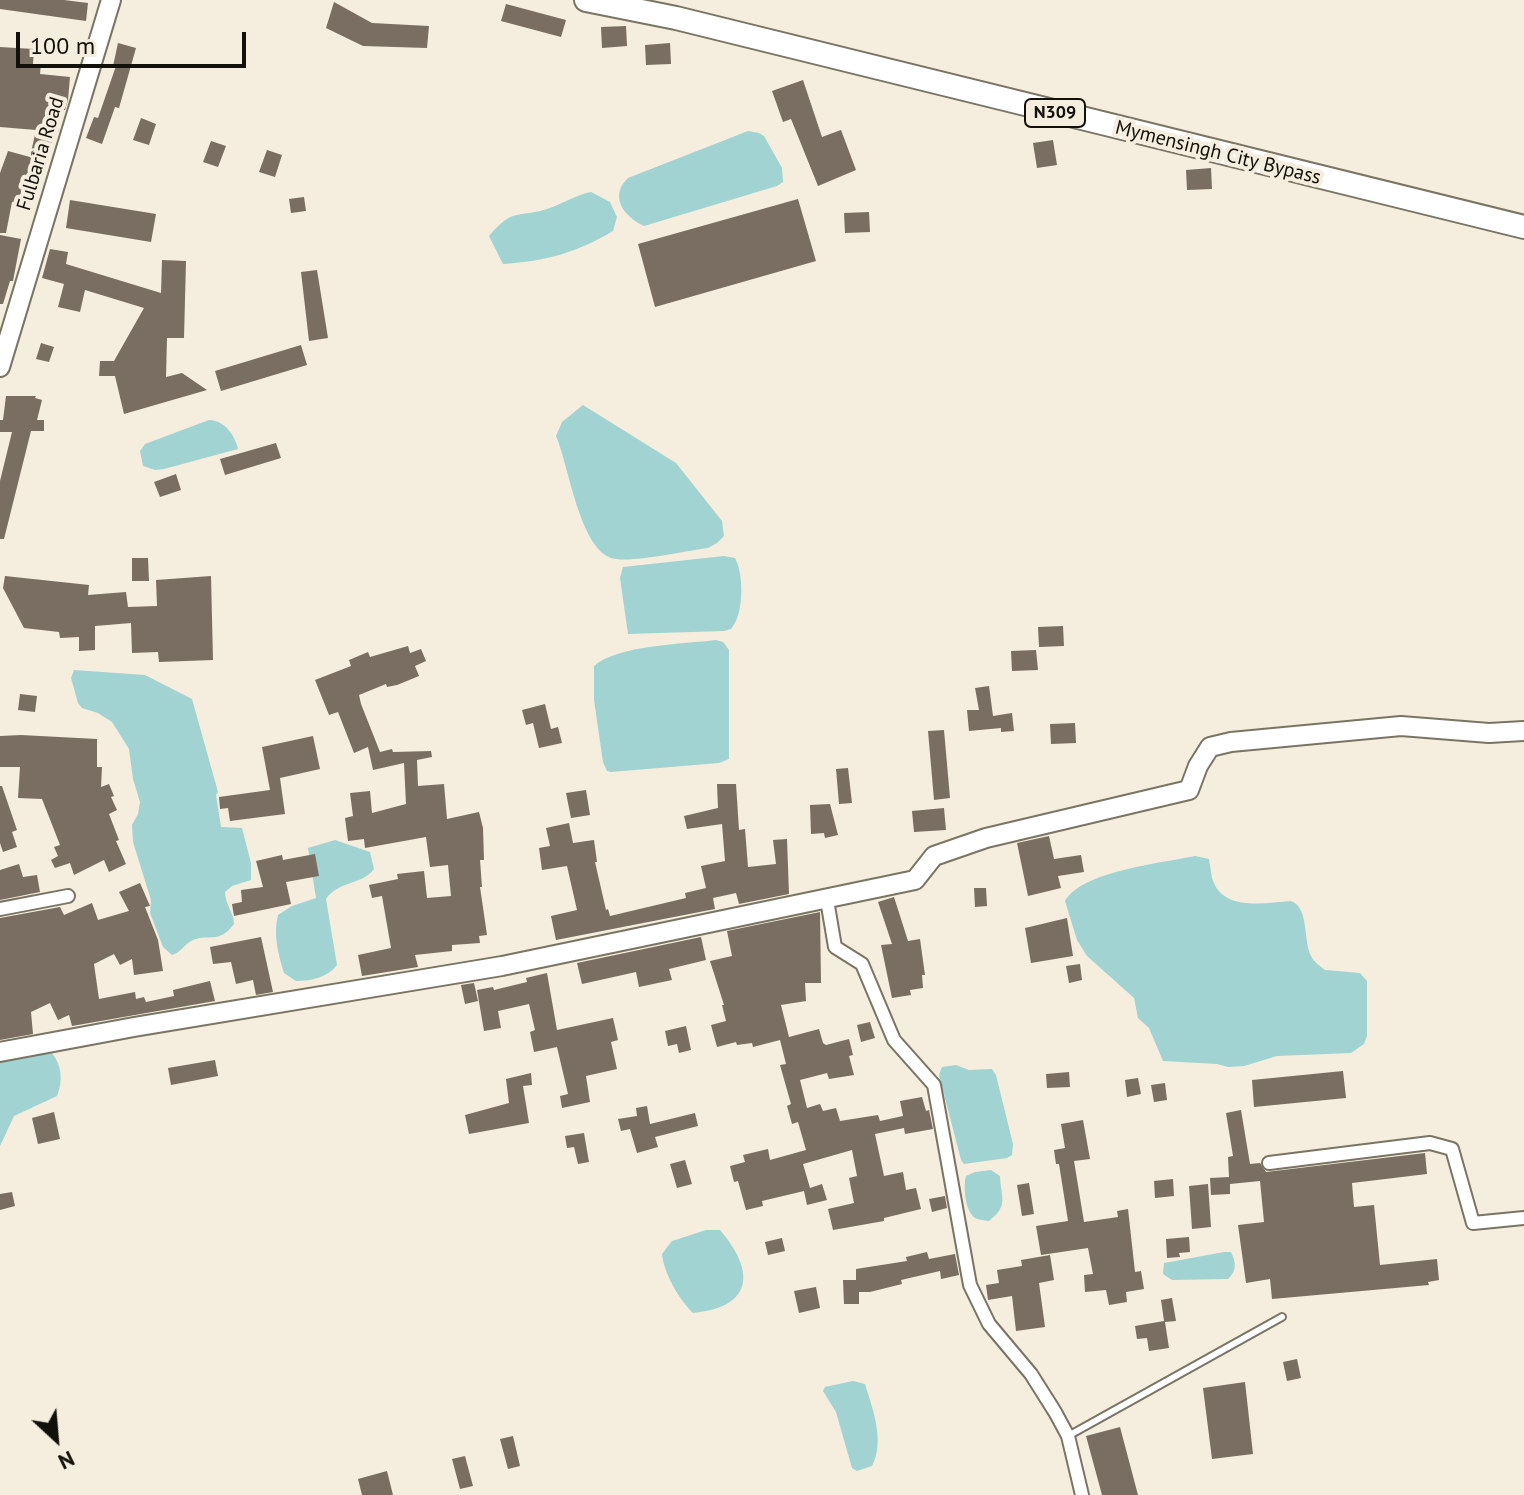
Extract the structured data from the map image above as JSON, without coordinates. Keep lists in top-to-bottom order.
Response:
{
  "streets": {
    "highway": ["N309", "Mymensingh City Bypass"],
    "street": ["Fulbaria Road"]
  },
  "scale_bar": "100 m",
  "north": "bottom right"
}
